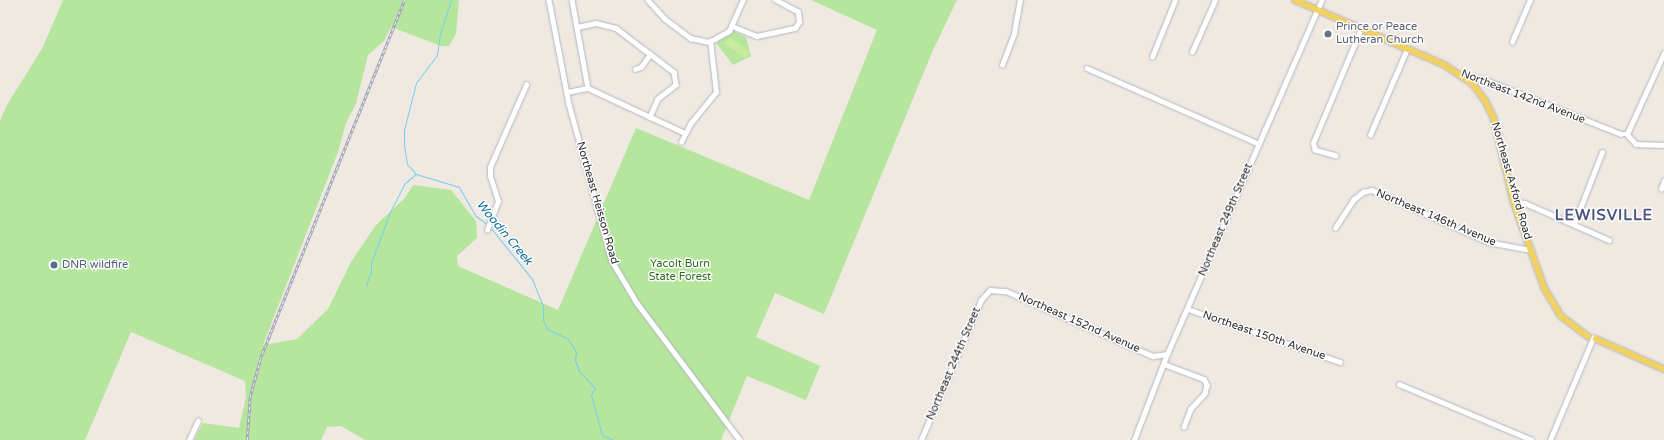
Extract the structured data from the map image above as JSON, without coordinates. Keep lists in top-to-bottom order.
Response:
{
  "streets": {
    "main road": ["Northeast 142nd Avenue", "Northeast Axford Road"],
    "street": [
      "Northeast Heisson Road",
      "Northeast 146th Avenue",
      "Northeast 249th Street",
      "Northeast 152nd Avenue",
      "Northeast 150th Avenue",
      "Northeast 244th Street"
    ]
  },
  "crossings": [
    ["Northeast 142nd Avenue", "Northeast Axford Road"],
    ["Northeast 142nd Avenue", "Northeast 249th Street"],
    ["Northeast Axford Road", "Northeast 146th Avenue"],
    ["Northeast 249th Street", "Northeast 152nd Avenue"],
    ["Northeast 249th Street", "Northeast 150th Avenue"],
    ["Northeast 152nd Avenue", "Northeast 244th Street"]
  ],
  "districts": ["LEWISVILLE"],
  "water": ["Woodin Creek"],
  "parks": ["Yacolt Burn State Forest"],
  "places": ["Prince or Peace Lutheran Church", "DNR wildfire"]
}
